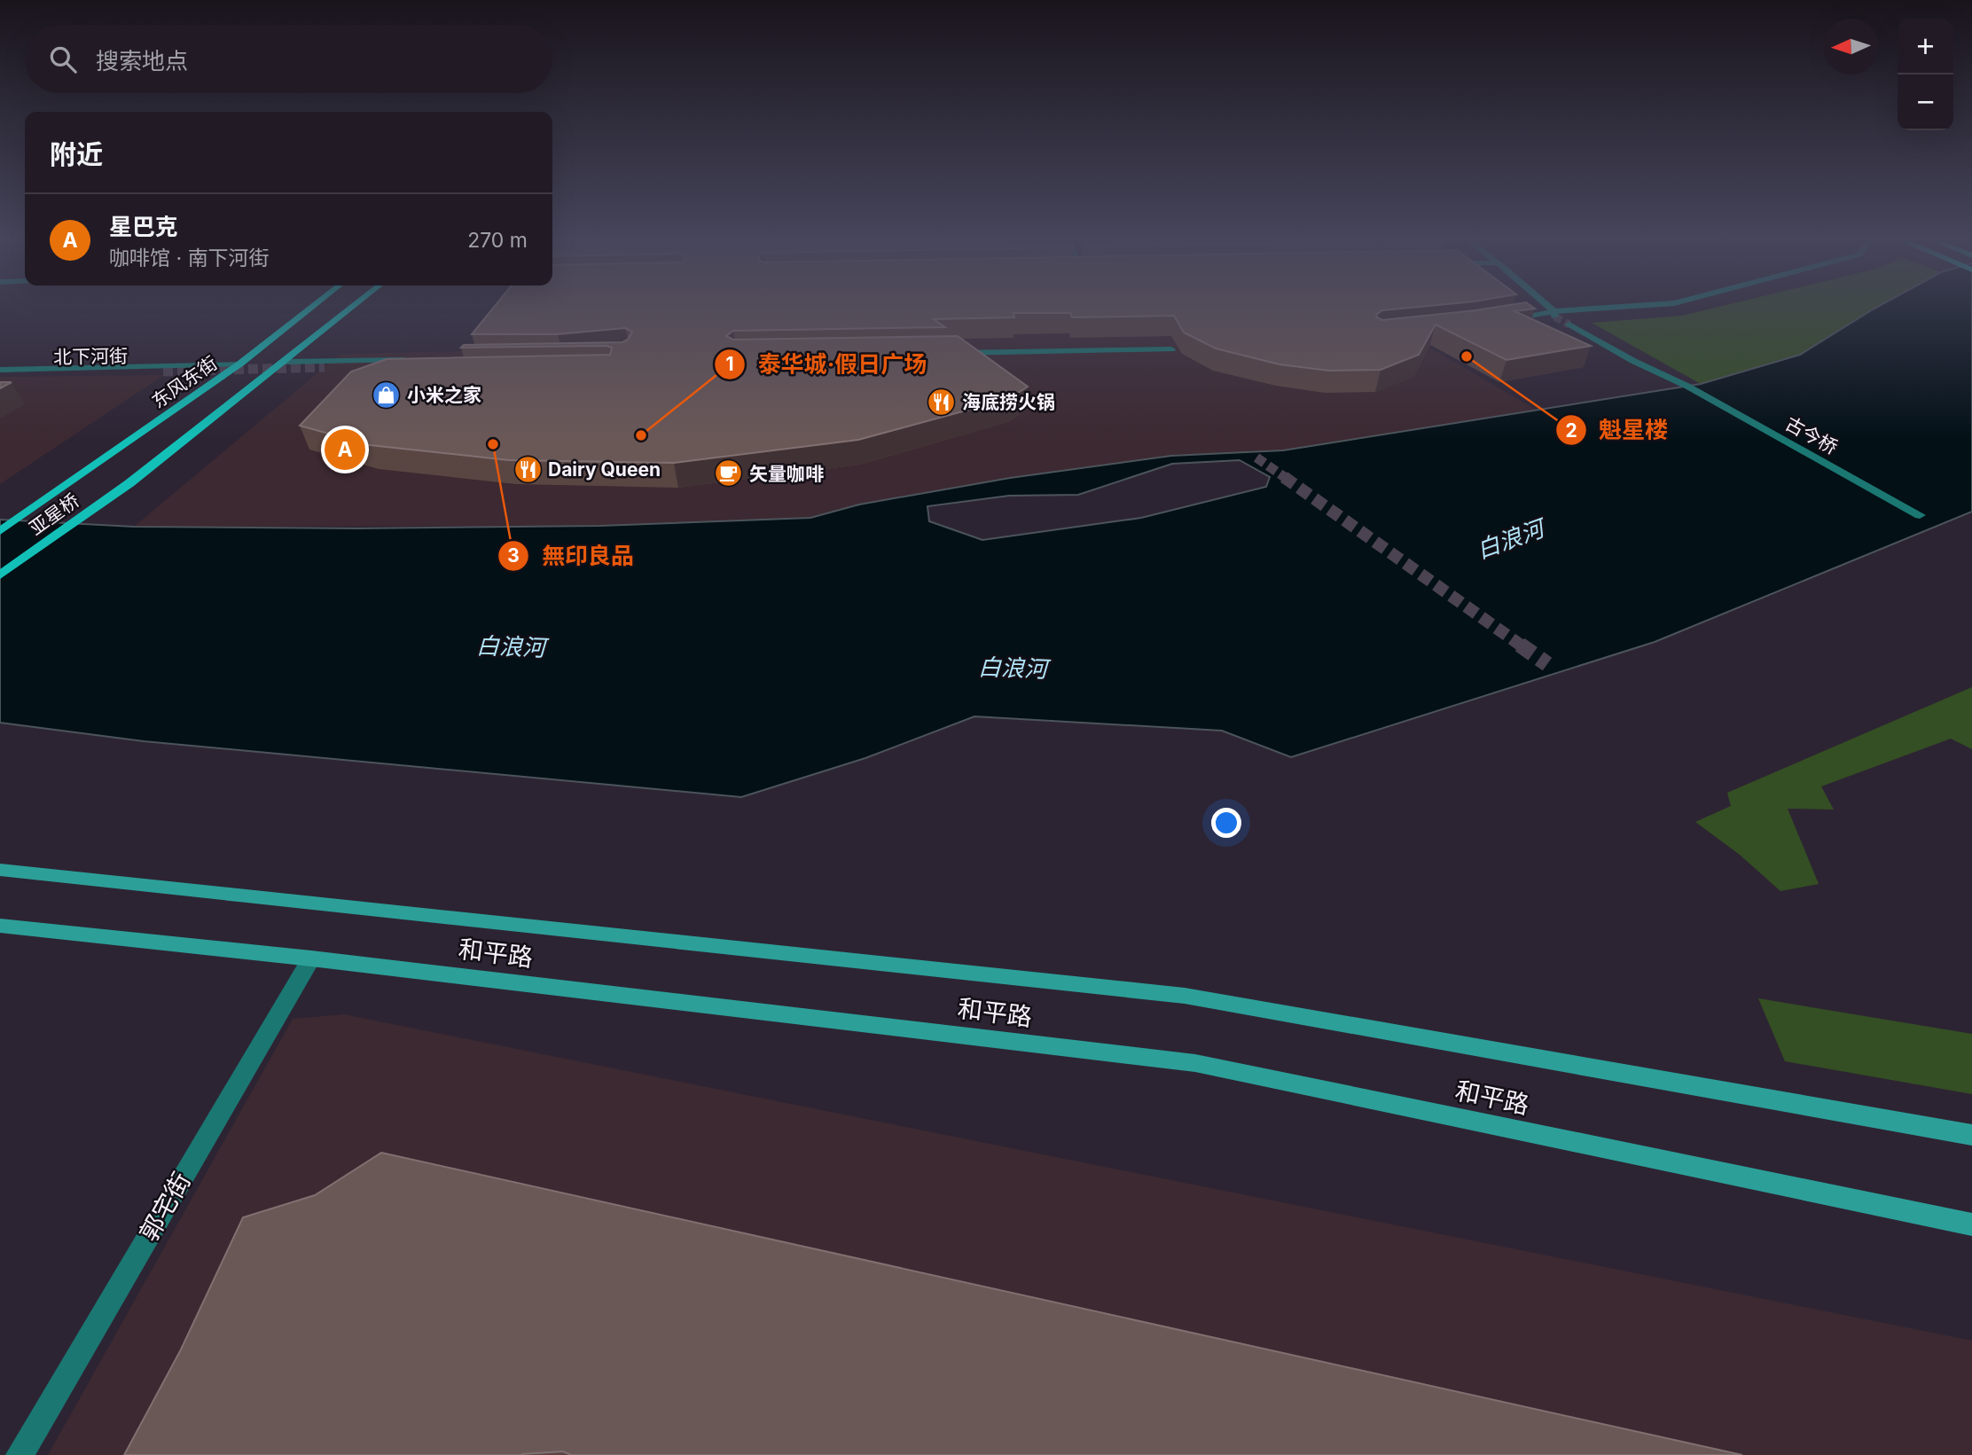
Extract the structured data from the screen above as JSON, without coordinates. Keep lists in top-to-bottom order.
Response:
{
  "streets": {
    "main road": ["东风东街", "亚星桥", "和平路"],
    "street": ["北下河街", "古今桥", "郭宅街"]
  },
  "crossings": [
    ["北下河街", "东风东街"],
    ["东风东街", "亚星桥"],
    ["和平路", "郭宅街"]
  ],
  "water": ["白浪河"],
  "places": {
    "other": ["魁星楼", "泰华城·假日广场", "無印良品"],
    "shop": ["小米之家"],
    "restaurant": ["海底捞火锅", "Dairy Queen"],
    "cafe": ["矢量咖啡"]
  },
  "north": "left",
  "page": {
    "map_buttons": ["+", "−"],
    "search": "搜索地点",
    "heading": "附近",
    "list": [
      {
        "mark": "A",
        "name": "星巴克",
        "note": "咖啡馆 · 南下河街",
        "value": "270 m"
      }
    ],
    "pins": "A"
  }
}
